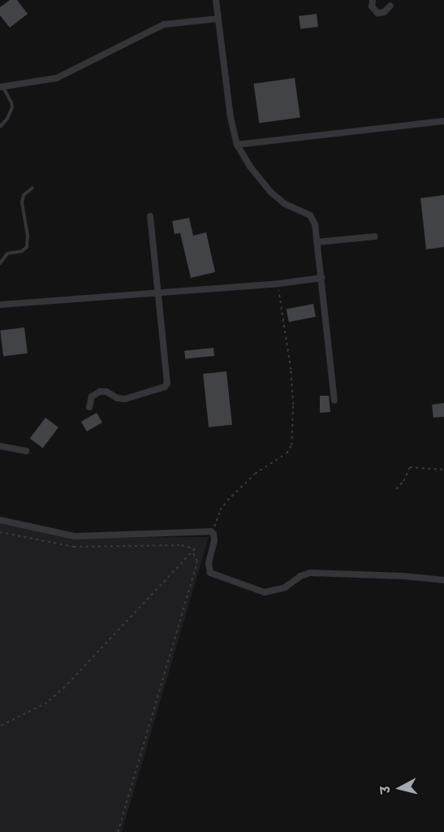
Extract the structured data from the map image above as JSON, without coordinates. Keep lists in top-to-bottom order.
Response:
{
  "north": "left"
}
